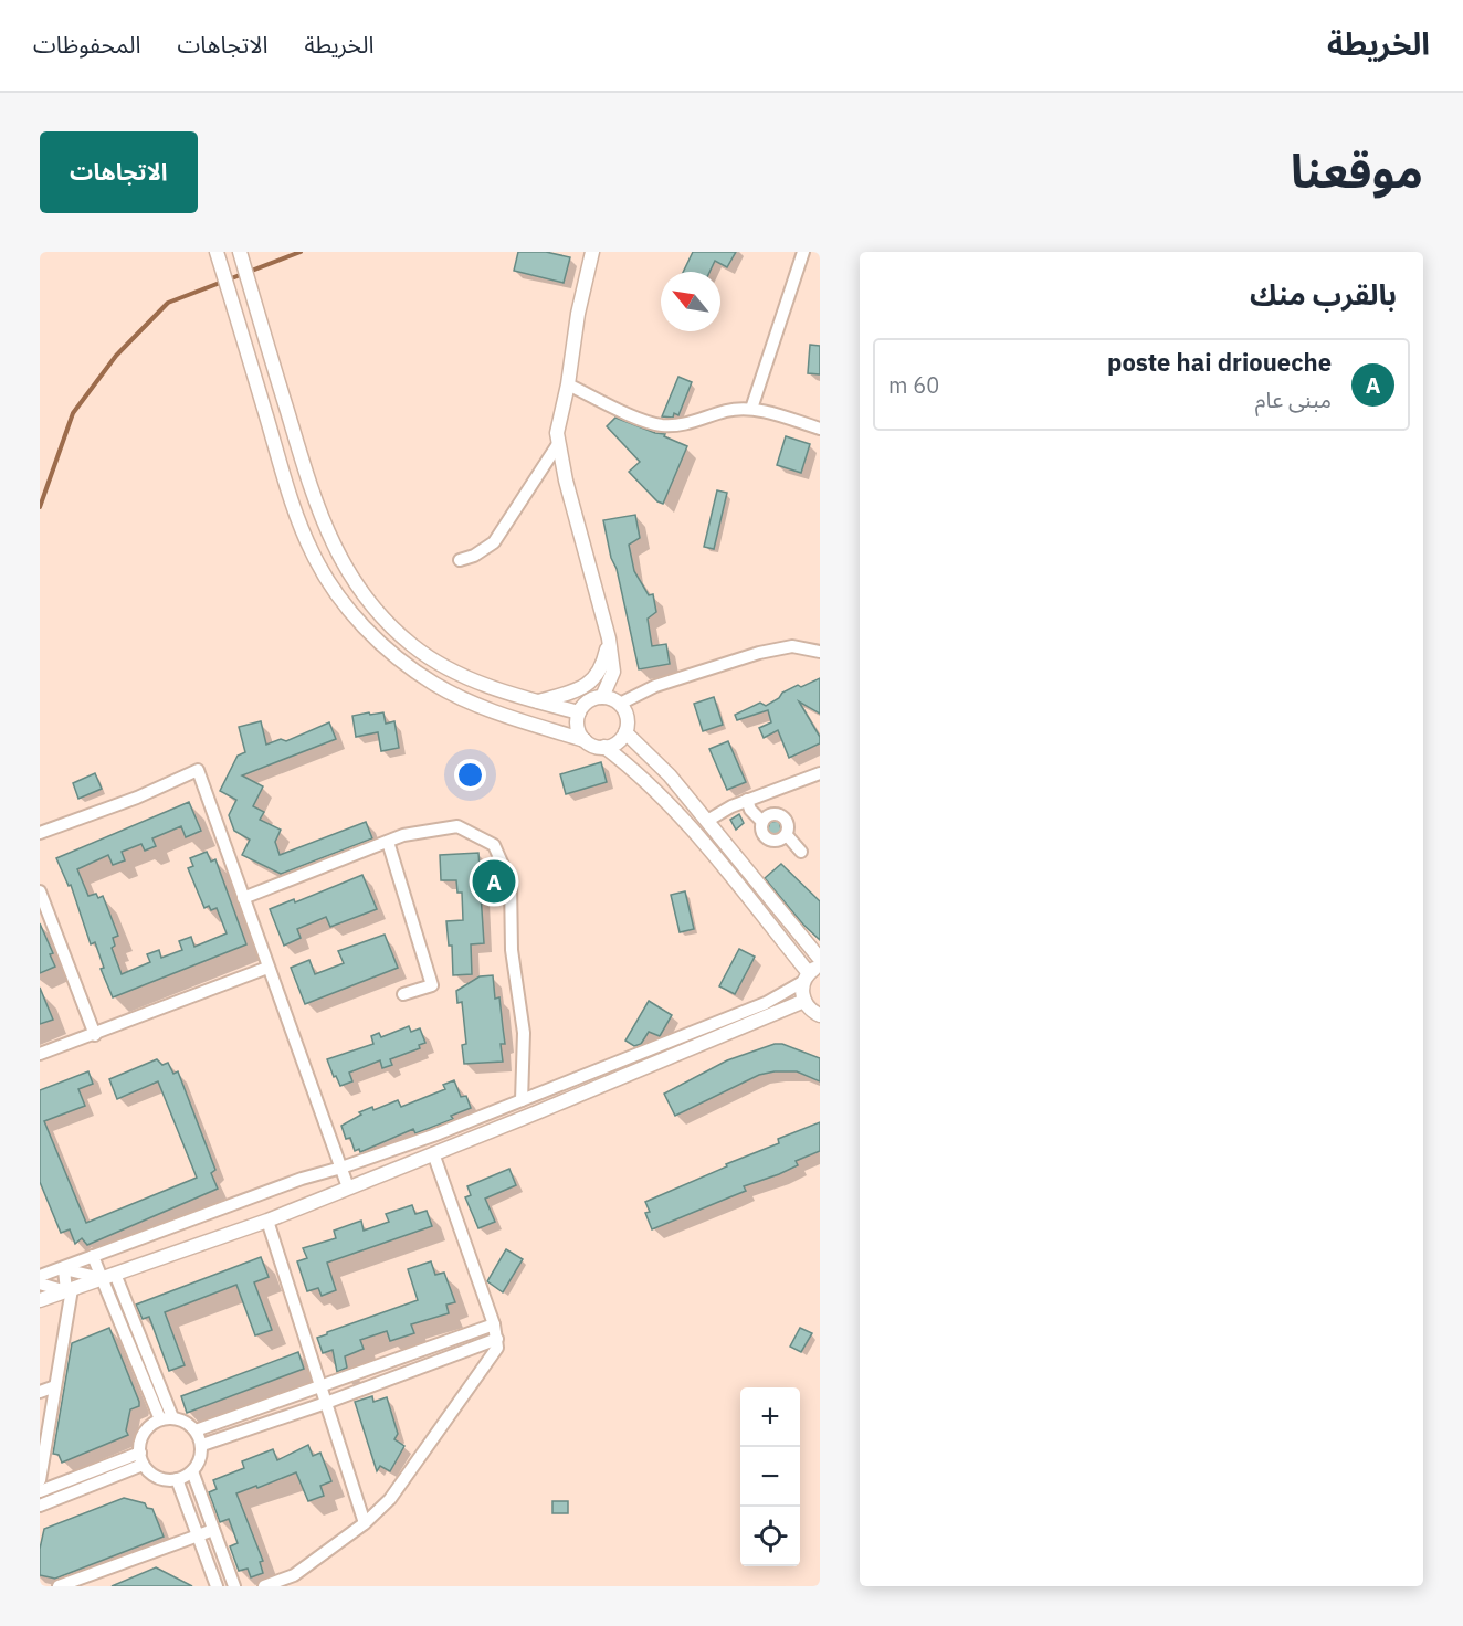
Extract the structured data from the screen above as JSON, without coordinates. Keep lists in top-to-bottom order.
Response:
{
  "north": "top left",
  "page": {
    "header": "الخريطة",
    "nav": ["الخريطة", "الاتجاهات", "المحفوظات"],
    "title": "موقعنا",
    "buttons": "الاتجاهات",
    "heading": "بالقرب منك",
    "list": [
      {
        "mark": "A",
        "name": "poste hai drioueche",
        "note": "مبنى عام",
        "value": "60 m"
      }
    ],
    "pins": "A",
    "map_buttons": ["+", "−"]
  }
}
